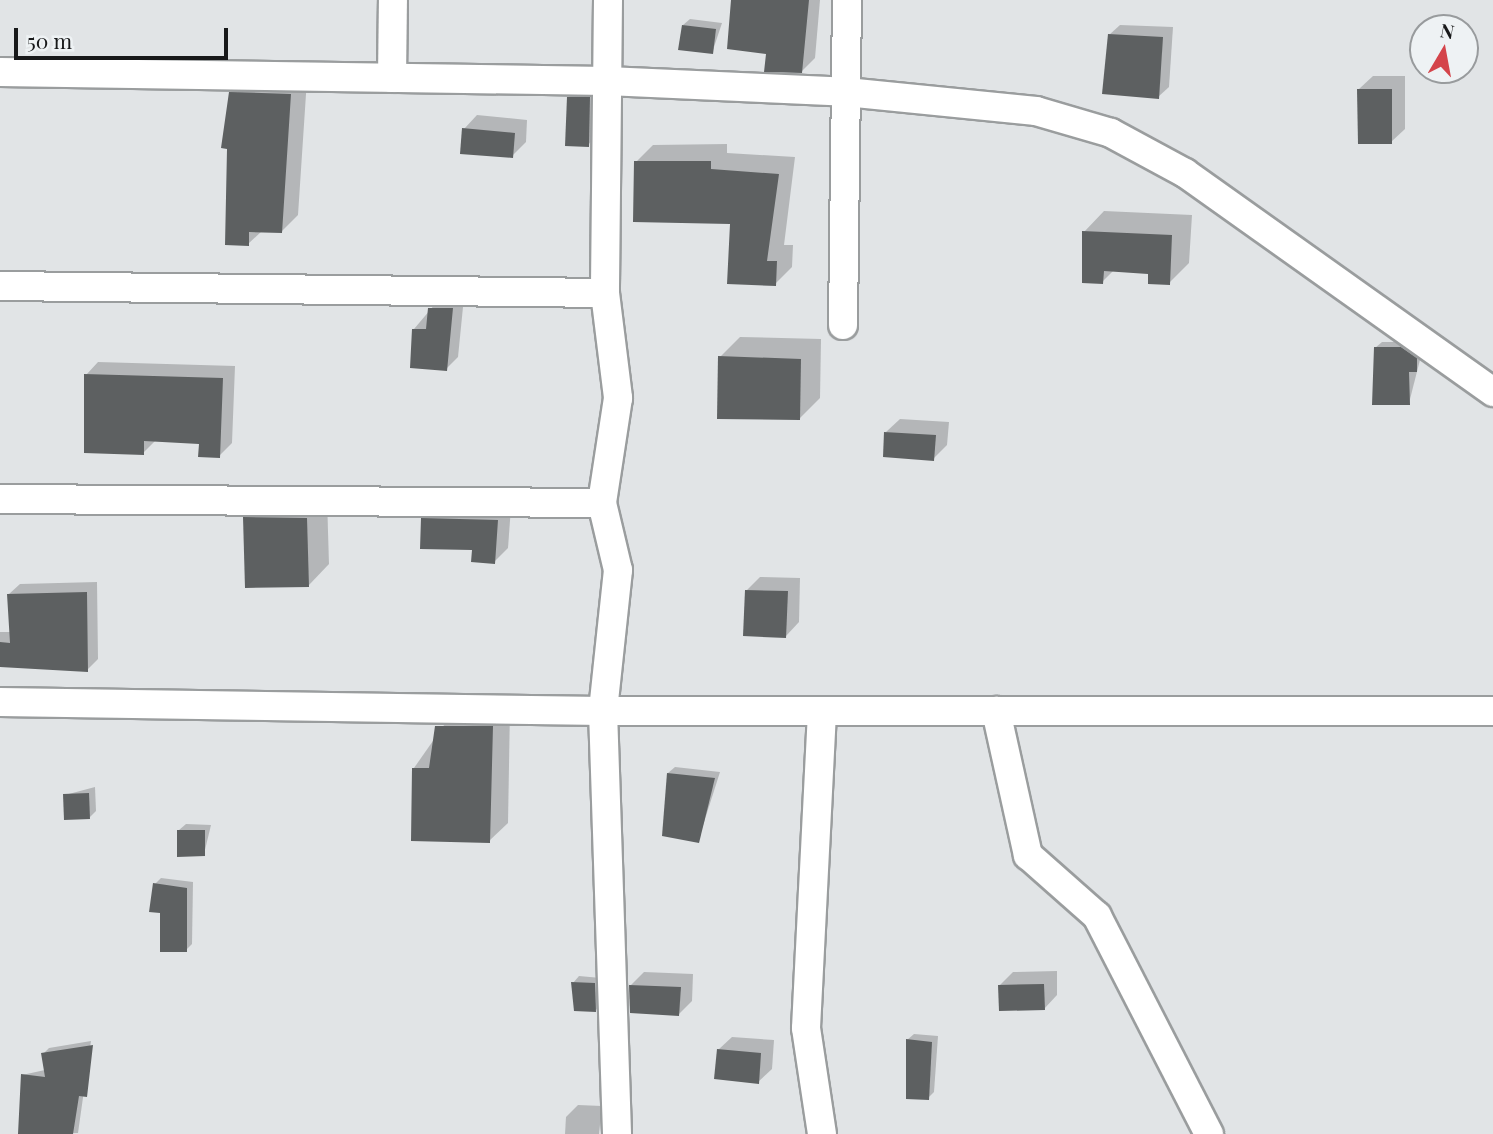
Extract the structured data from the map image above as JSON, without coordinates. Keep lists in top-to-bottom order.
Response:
{
  "scale_bar": "50 m",
  "north": "top"
}
